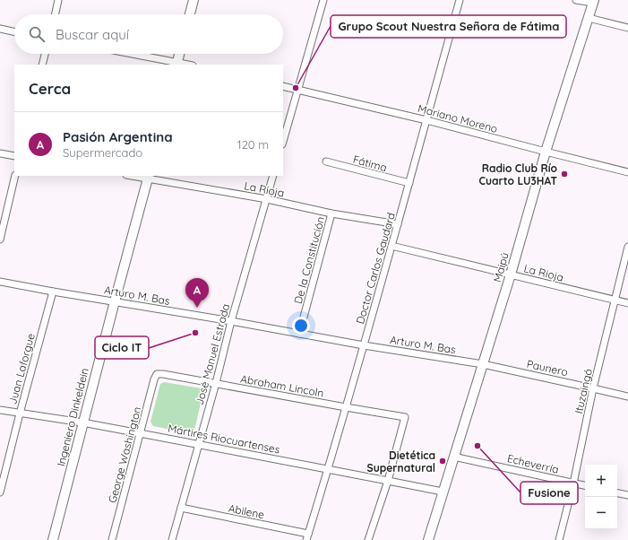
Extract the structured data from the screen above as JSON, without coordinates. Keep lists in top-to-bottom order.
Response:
{
  "streets": {
    "main road": ["Maipú", "Ingeniero Dinkeldein"],
    "street": [
      "Mariano Moreno",
      "Fátima",
      "La Rioja",
      "De la Constitución",
      "Doctor Carlos Gaudard",
      "Arturo M. Bas",
      "José Manuel Estrada",
      "Paunero",
      "Juan Laforgue",
      "Abraham Lincoln",
      "Ituzaingó",
      "Mártires Riocuartenses",
      "George Washington",
      "Echeverría",
      "Abilene"
    ]
  },
  "crossings": [
    ["Mariano Moreno", "Maipú"],
    ["Mariano Moreno", "Doctor Carlos Gaudard"],
    ["Fátima", "Doctor Carlos Gaudard"],
    ["La Rioja", "De la Constitución"],
    ["La Rioja", "Maipú"],
    ["La Rioja", "Doctor Carlos Gaudard"],
    ["La Rioja", "José Manuel Estrada"],
    ["La Rioja", "Ituzaingó"],
    ["La Rioja", "Ingeniero Dinkeldein"],
    ["De la Constitución", "Arturo M. Bas"],
    ["Maipú", "Arturo M. Bas"],
    ["Maipú", "Paunero"],
    ["Maipú", "Mártires Riocuartenses"],
    ["Maipú", "Echeverría"],
    ["Doctor Carlos Gaudard", "Arturo M. Bas"],
    ["Doctor Carlos Gaudard", "Abraham Lincoln"],
    ["Doctor Carlos Gaudard", "Mártires Riocuartenses"],
    ["Doctor Carlos Gaudard", "Abilene"],
    ["Arturo M. Bas", "José Manuel Estrada"],
    ["Arturo M. Bas", "Paunero"],
    ["Arturo M. Bas", "Juan Laforgue"],
    ["Arturo M. Bas", "Ingeniero Dinkeldein"],
    ["José Manuel Estrada", "Abraham Lincoln"],
    ["José Manuel Estrada", "Mártires Riocuartenses"],
    ["José Manuel Estrada", "Abilene"],
    ["Paunero", "Ituzaingó"],
    ["Juan Laforgue", "Mártires Riocuartenses"],
    ["Abraham Lincoln", "Mártires Riocuartenses"],
    ["Abraham Lincoln", "George Washington"],
    ["Ituzaingó", "Echeverría"],
    ["Ingeniero Dinkeldein", "Mártires Riocuartenses"],
    ["Mártires Riocuartenses", "George Washington"]
  ],
  "places": [
    "Grupo Scout Nuestra Señora de Fátima",
    "Radio Club Río Cuarto LU3HAT",
    "Ciclo IT",
    "Fusione",
    "Dietética Supernatural"
  ],
  "page": {
    "search": "Buscar aquí",
    "heading": "Cerca",
    "list": [
      {
        "mark": "A",
        "name": "Pasión Argentina",
        "note": "Supermercado",
        "value": "120 m"
      }
    ],
    "pins": "A",
    "map_buttons": ["+", "−"]
  }
}
